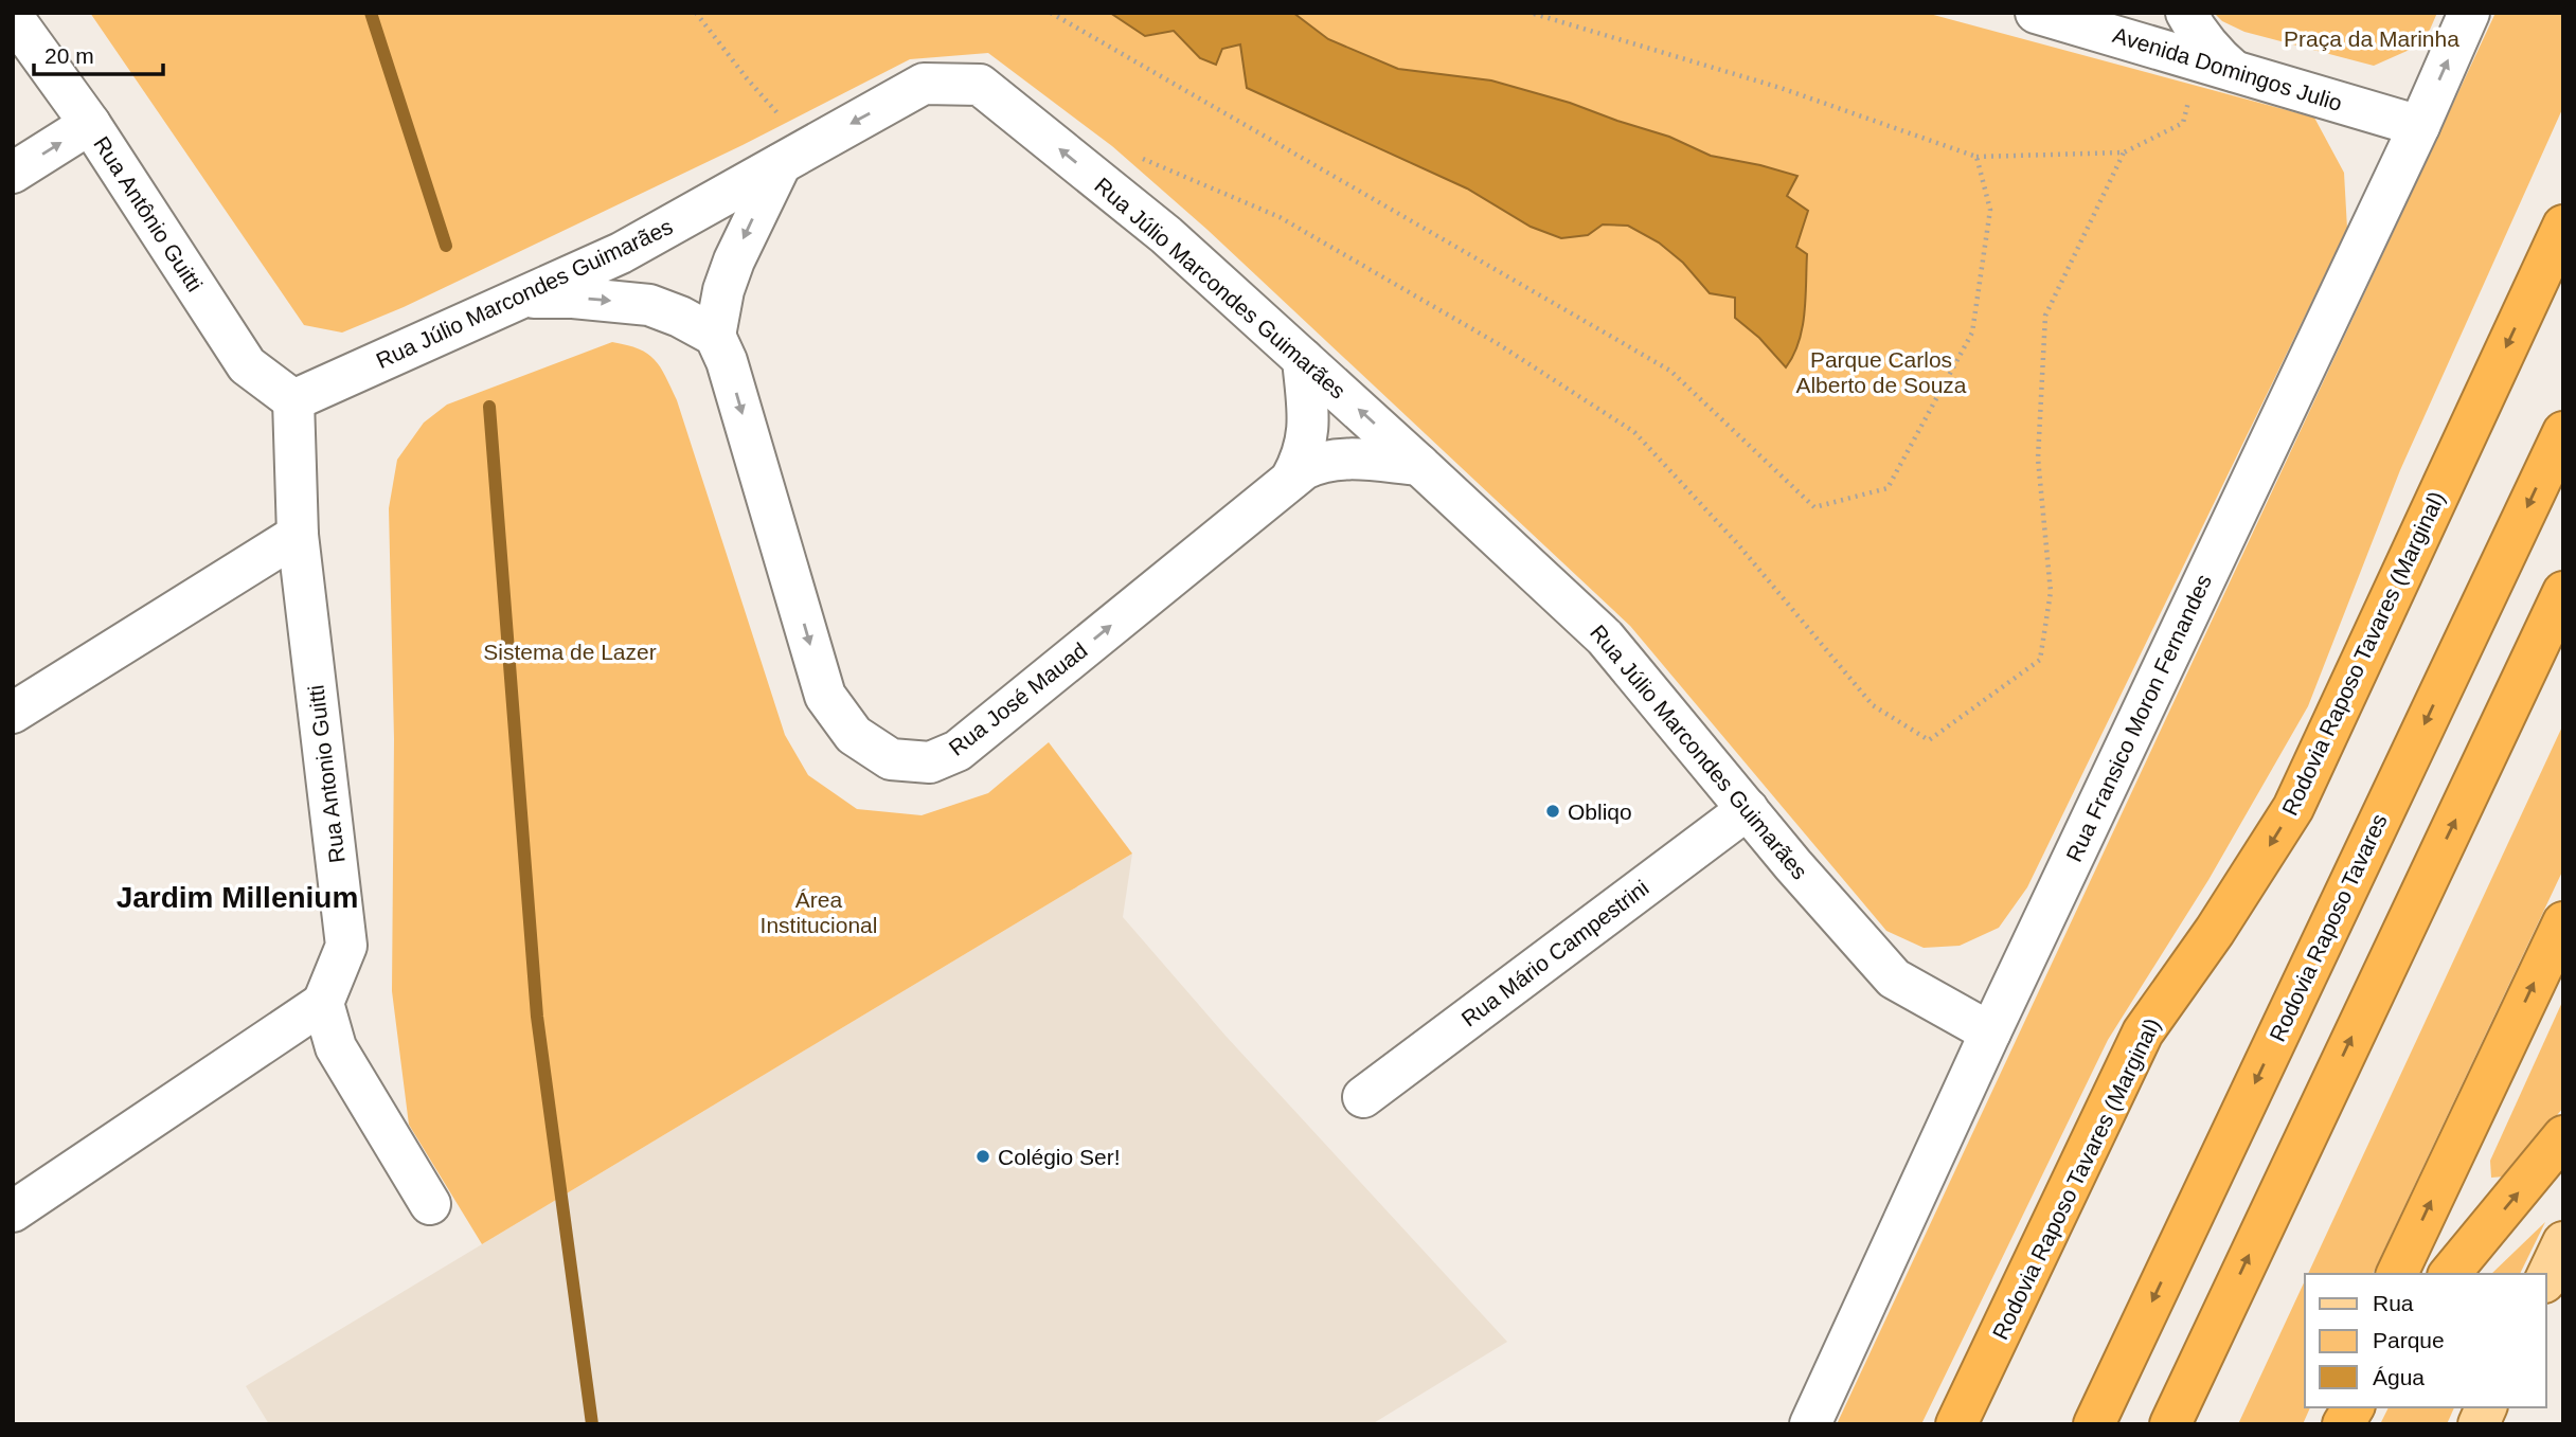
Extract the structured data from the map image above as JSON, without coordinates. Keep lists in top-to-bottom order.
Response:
{
  "streets": {
    "highway": ["Rodovia Raposo Tavares (Marginal)", "Rodovia Raposo Tavares"],
    "street": [
      "Avenida Domingos Julio",
      "Rua Antônio Guitti",
      "Rua Júlio Marcondes Guimarães",
      "Rua José Mauad",
      "Rua Fransico Moron Fernandes",
      "Rua Antonio Guitti",
      "Rua Mário Campestrini"
    ]
  },
  "crossings": [
    ["Avenida Domingos Julio", "Rua Fransico Moron Fernandes"],
    ["Rua Antônio Guitti", "Rua Júlio Marcondes Guimarães"],
    ["Rua Antônio Guitti", "Rua Antonio Guitti"],
    ["Rua Júlio Marcondes Guimarães", "Rua José Mauad"],
    ["Rua Júlio Marcondes Guimarães", "Rua Fransico Moron Fernandes"],
    ["Rua Júlio Marcondes Guimarães", "Rua Antonio Guitti"],
    ["Rua Júlio Marcondes Guimarães", "Rua Mário Campestrini"]
  ],
  "districts": ["Jardim Millenium"],
  "parks": [
    "Praça da Marinha",
    "Parque Carlos Alberto de Souza",
    "Sistema de Lazer",
    "Área Institucional"
  ],
  "places": ["Obliqo", "Colégio Ser!"],
  "legend": ["Rua", "Parque", "Água"],
  "scale_bar": "20 m"
}
